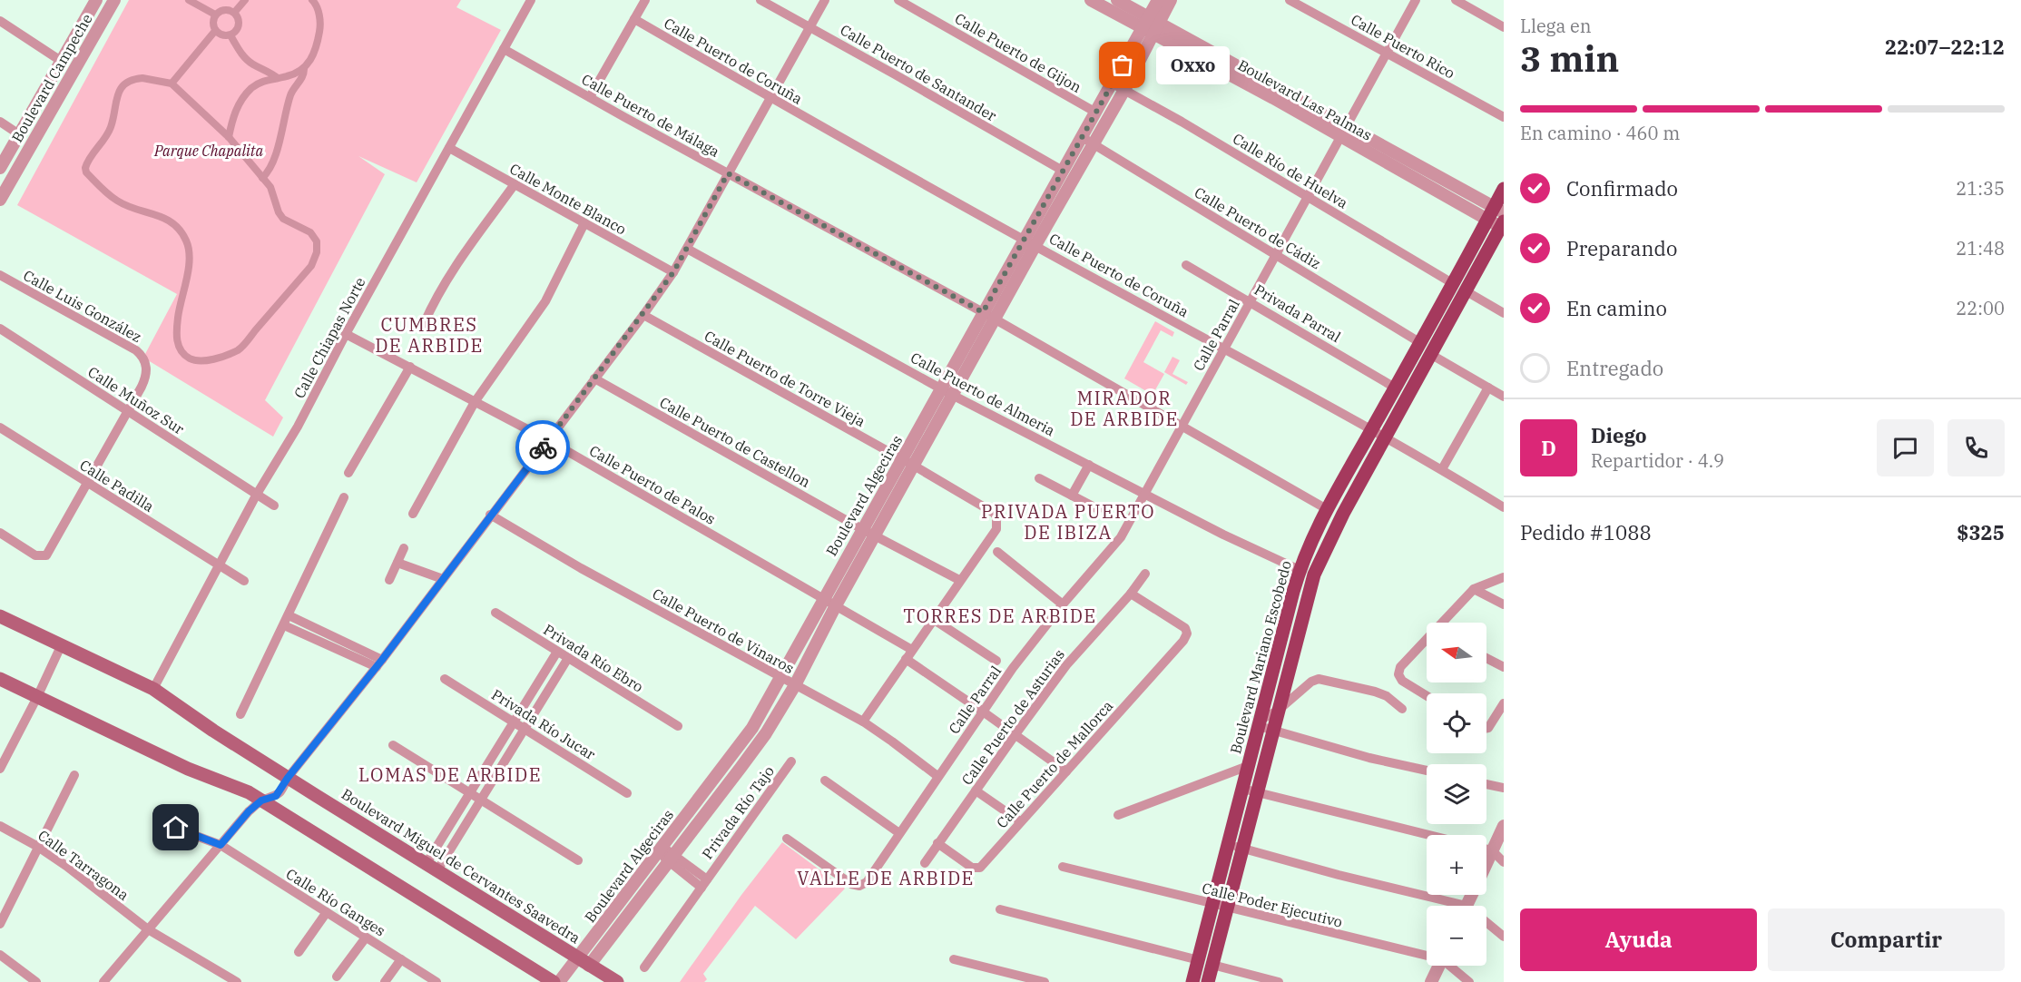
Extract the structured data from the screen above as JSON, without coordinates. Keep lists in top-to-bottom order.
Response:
{
  "streets": {
    "main road": ["Boulevard Mariano Escobedo", "Boulevard Miguel de Cervantes Saavedra"],
    "street": [
      "Calle Puerto Rico",
      "Calle Puerto de Gijon",
      "Calle Puerto de Coruña",
      "Calle Puerto de Santander",
      "Boulevard Campeche",
      "Boulevard Las Palmas",
      "Calle Puerto de Málaga",
      "Calle Río de Huelva",
      "Calle Monte Blanco",
      "Calle Puerto de Cádiz",
      "Calle Luis González",
      "Privada Parral",
      "Calle Parral",
      "Calle Chiapas Norte",
      "Calle Puerto de Torre Vieja",
      "Calle Puerto de Almeria",
      "Calle Muñoz Sur",
      "Calle Puerto de Castellon",
      "Calle Puerto de Palos",
      "Calle Padilla",
      "Boulevard Algeciras",
      "Calle Puerto de Vinaros",
      "Privada Río Ebro",
      "Calle Puerto de Asturias",
      "Privada Río Jucar",
      "Calle Puerto de Mallorca",
      "Privada Río Tajo",
      "Calle Tarragona",
      "Calle Río Ganges",
      "Calle Poder Ejecutivo"
    ]
  },
  "crossings": [
    ["Calle Puerto Rico", "Calle Parral"],
    ["Calle Puerto de Gijon", "Boulevard Algeciras"],
    ["Calle Puerto de Coruña", "Calle Parral"],
    ["Calle Puerto de Coruña", "Boulevard Algeciras"],
    ["Calle Puerto de Coruña", "Boulevard Mariano Escobedo"],
    ["Calle Puerto de Santander", "Boulevard Algeciras"],
    ["Boulevard Las Palmas", "Calle Parral"],
    ["Boulevard Las Palmas", "Boulevard Algeciras"],
    ["Boulevard Las Palmas", "Boulevard Mariano Escobedo"],
    ["Calle Puerto de Málaga", "Calle Parral"],
    ["Calle Puerto de Málaga", "Calle Chiapas Norte"],
    ["Calle Puerto de Málaga", "Boulevard Algeciras"],
    ["Calle Puerto de Málaga", "Boulevard Mariano Escobedo"],
    ["Calle Río de Huelva", "Calle Parral"],
    ["Calle Río de Huelva", "Boulevard Algeciras"],
    ["Calle Río de Huelva", "Boulevard Mariano Escobedo"],
    ["Calle Monte Blanco", "Calle Chiapas Norte"],
    ["Calle Puerto de Cádiz", "Calle Parral"],
    ["Calle Puerto de Cádiz", "Boulevard Algeciras"],
    ["Calle Puerto de Cádiz", "Boulevard Mariano Escobedo"],
    ["Calle Luis González", "Calle Muñoz Sur"],
    ["Privada Parral", "Calle Parral"],
    ["Privada Parral", "Boulevard Mariano Escobedo"],
    ["Calle Parral", "Calle Puerto de Almeria"],
    ["Calle Parral", "Calle Puerto de Vinaros"],
    ["Calle Chiapas Norte", "Calle Muñoz Sur"],
    ["Calle Chiapas Norte", "Calle Puerto de Palos"],
    ["Calle Chiapas Norte", "Calle Padilla"],
    ["Calle Chiapas Norte", "Boulevard Miguel de Cervantes Saavedra"],
    ["Calle Puerto de Torre Vieja", "Calle Puerto de Castellon"],
    ["Calle Puerto de Torre Vieja", "Boulevard Algeciras"],
    ["Calle Puerto de Almeria", "Boulevard Algeciras"],
    ["Calle Puerto de Almeria", "Boulevard Mariano Escobedo"],
    ["Calle Puerto de Castellon", "Boulevard Algeciras"],
    ["Calle Puerto de Palos", "Boulevard Algeciras"],
    ["Boulevard Algeciras", "Calle Puerto de Vinaros"],
    ["Boulevard Algeciras", "Boulevard Miguel de Cervantes Saavedra"],
    ["Boulevard Mariano Escobedo", "Calle Poder Ejecutivo"],
    ["Calle Puerto de Asturias", "Calle Puerto de Mallorca"]
  ],
  "districts": [
    "CUMBRES DE ARBIDE",
    "MIRADOR DE ARBIDE",
    "PRIVADA PUERTO DE IBIZA",
    "TORRES DE ARBIDE",
    "LOMAS DE ARBIDE",
    "VALLE DE ARBIDE"
  ],
  "parks": ["Parque Chapalita"],
  "places": ["Oxxo"],
  "north": "left",
  "page": {
    "heading": ["3 min", "Llega en", "22:07–22:12"],
    "panel": [
      "Diego",
      "Repartidor · 4.9",
      "Pedido #1088",
      "$325"
    ],
    "bubble": "Oxxo",
    "bar": "En camino · 460 m",
    "list": [
      ["Confirmado", "21:35"],
      ["Preparando", "21:48"],
      ["En camino", "22:00"],
      "Entregado"
    ],
    "round": "D",
    "map_buttons": ["+", "−"],
    "buttons": ["Ayuda", "Compartir"]
  }
}
